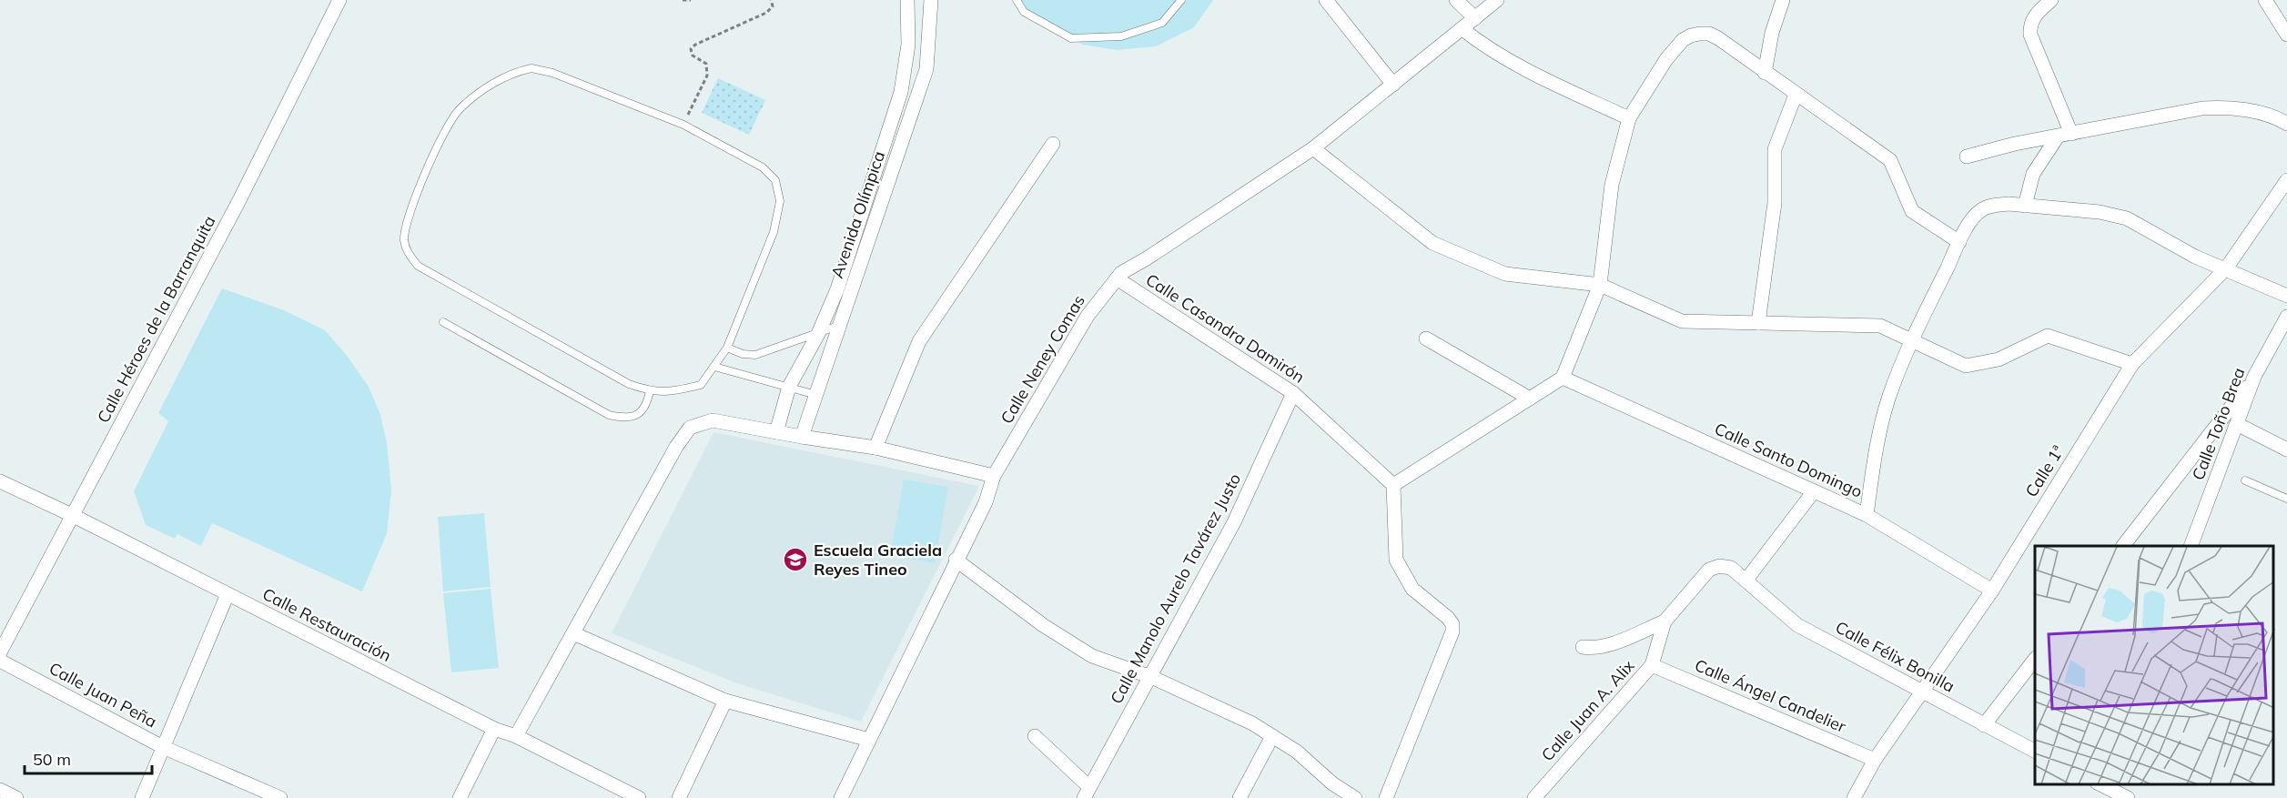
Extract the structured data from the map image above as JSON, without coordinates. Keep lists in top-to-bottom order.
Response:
{
  "streets": {
    "street": [
      "Avenida Olímpica",
      "Calle Héroes de la Barranquita",
      "Calle Casandra Damirón",
      "Calle Neney Comas",
      "Calle Toño Brea",
      "Calle Santo Domingo",
      "Calle 1ª",
      "Calle Manolo Aurelo Tavárez Justo",
      "Calle Restauración",
      "Calle Félix Bonilla",
      "Calle Juan Peña",
      "Calle Ángel Candelier",
      "Calle Juan A. Alix"
    ]
  },
  "crossings": [
    ["Calle Héroes de la Barranquita", "Calle Restauración"],
    ["Calle Casandra Damirón", "Calle Neney Comas"],
    ["Calle Casandra Damirón", "Calle Manolo Aurelo Tavárez Justo"],
    ["Calle Santo Domingo", "Calle 1ª"],
    ["Calle 1ª", "Calle Félix Bonilla"],
    ["Calle 1ª", "Calle Ángel Candelier"],
    ["Calle Félix Bonilla", "Calle Juan A. Alix"],
    ["Calle Ángel Candelier", "Calle Juan A. Alix"]
  ],
  "places": {
    "school or university": ["Escuela Graciela Reyes Tineo"]
  },
  "scale_bar": "50 m"
}
